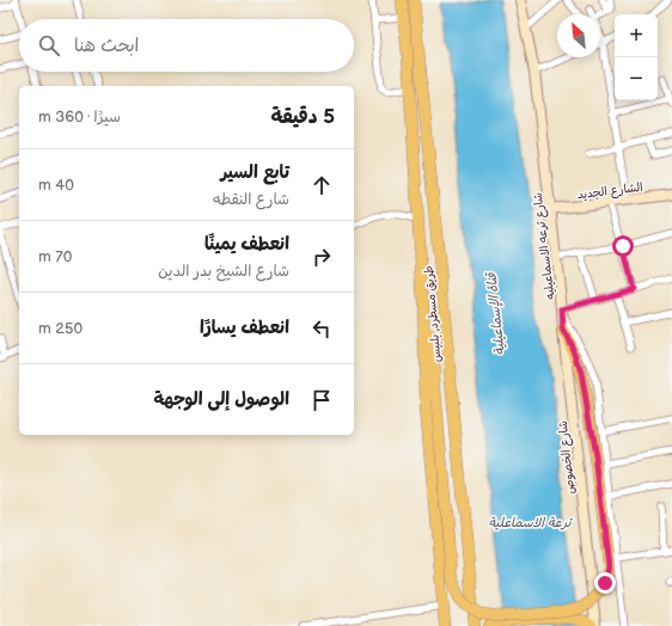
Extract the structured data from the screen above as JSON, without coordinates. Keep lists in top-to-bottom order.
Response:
{
  "streets": {
    "main road": [
      "الشارع الجديد",
      "شارع ترعه الاسماعيليه",
      "طريق مسطرد, بلبيس",
      "شارع الخصوص"
    ]
  },
  "crossings": [
    ["الشارع الجديد", "شارع ترعه الاسماعيليه"],
    ["شارع ترعه الاسماعيليه", "شارع الخصوص"]
  ],
  "water": ["قناة الإسماعيلية", "ترعة الاسماعلية"],
  "north": "top left",
  "page": {
    "map_buttons": ["+", "−"],
    "search": "ابحث هنا",
    "heading": ["5 دقيقة", "سيرًا · 360 m"],
    "list": [
      ["تابع السير", "شارع النقطه", "40 m"],
      ["انعطف يمينًا", "شارع الشيخ بدر الدين", "70 m"],
      ["انعطف يسارًا", "250 m"],
      "الوصول إلى الوجهة"
    ]
  }
}
